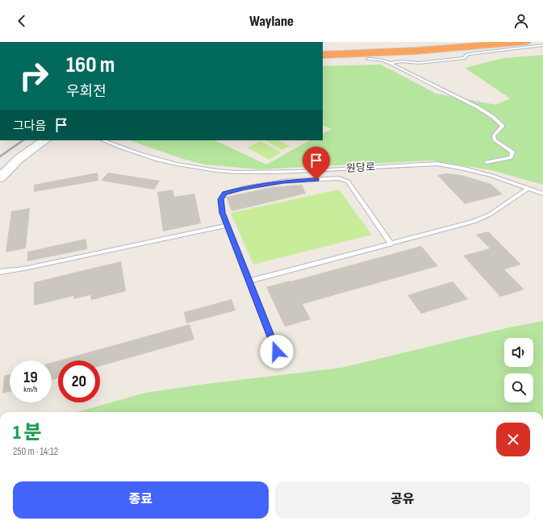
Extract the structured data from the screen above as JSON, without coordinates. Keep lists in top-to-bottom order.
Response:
{
  "streets": {
    "lane": ["원당로"]
  },
  "page": {
    "header": "Waylane",
    "turn": ["160 m", "우회전"],
    "then": "그다음",
    "speed": "19 km/h",
    "limit": "20",
    "heading": ["1 분", "250 m · 14:12"],
    "buttons": ["종료", "공유"]
  }
}
